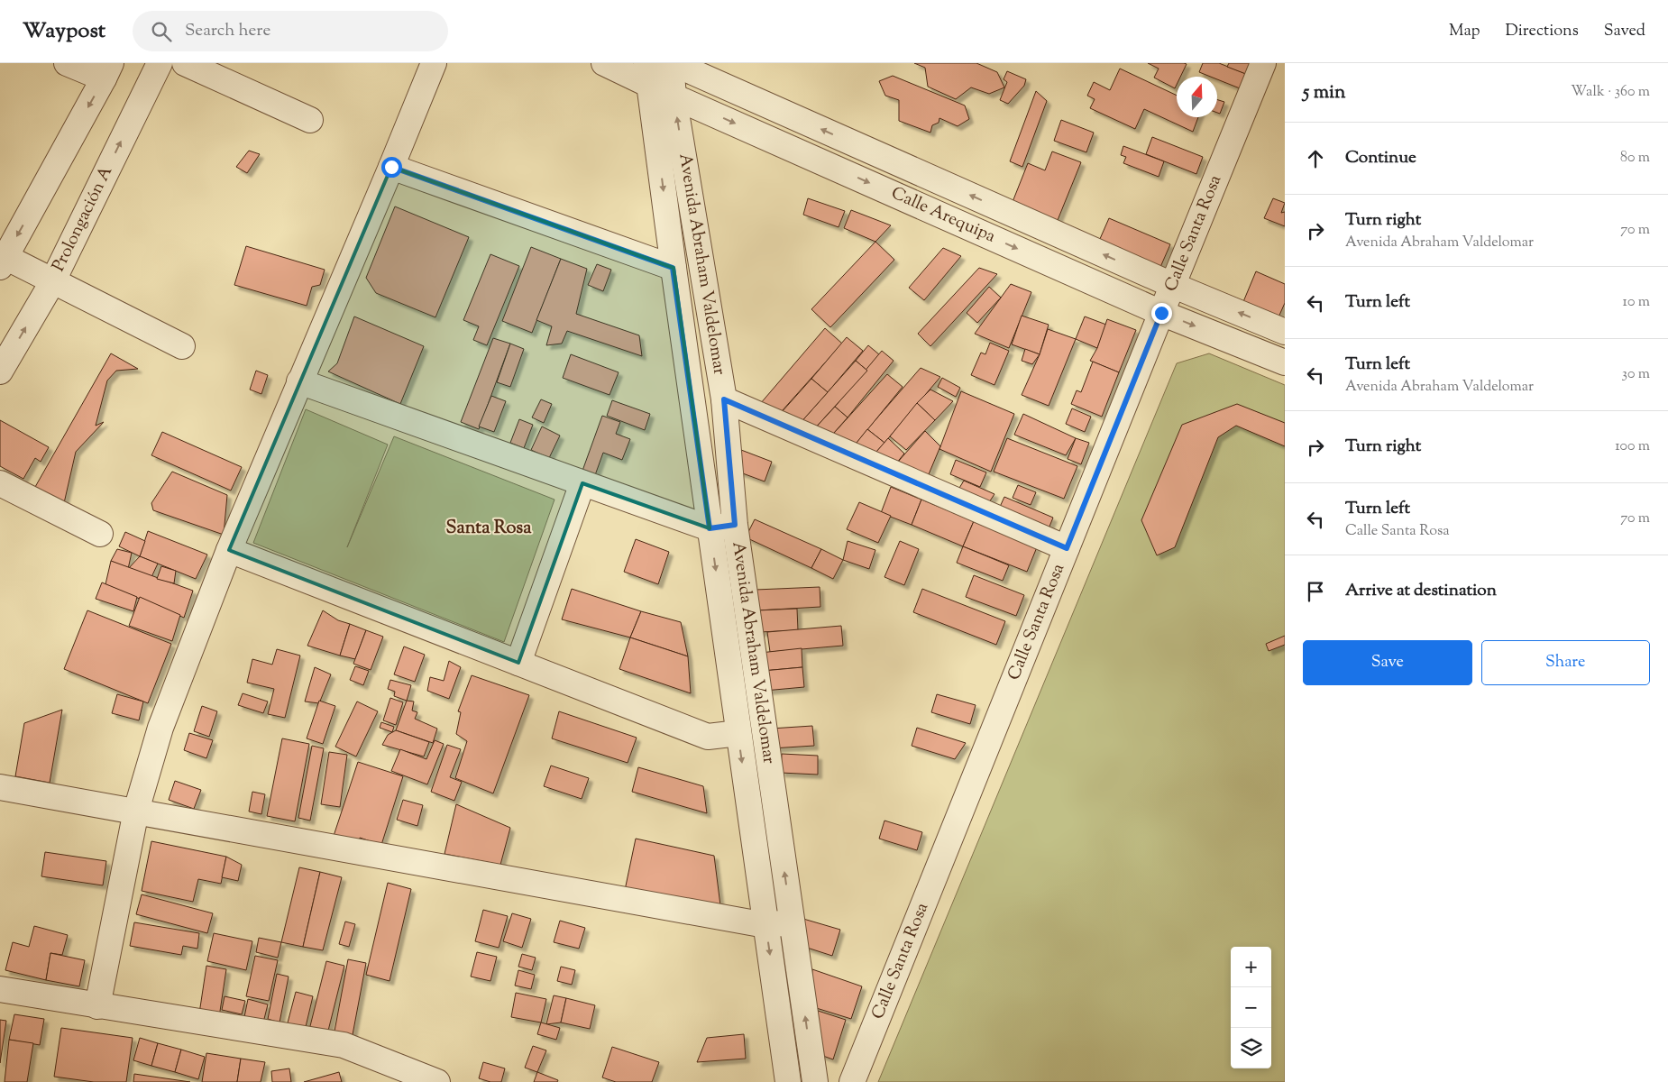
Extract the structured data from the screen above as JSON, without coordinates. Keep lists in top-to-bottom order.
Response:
{
  "streets": {
    "street": [
      "Calle Arequipa",
      "Prolongación A",
      "Calle Santa Rosa",
      "Avenida Abraham Valdelomar"
    ]
  },
  "crossings": [
    ["Calle Arequipa", "Calle Santa Rosa"],
    ["Calle Arequipa", "Avenida Abraham Valdelomar"]
  ],
  "districts": ["Santa Rosa"],
  "north": "top",
  "page": {
    "header": "Waypost",
    "search": "Search here",
    "nav": ["Map", "Directions", "Saved"],
    "heading": ["5 min", "Walk · 360 m"],
    "list": [
      ["Continue", "80 m"],
      ["Turn right", "Avenida Abraham Valdelomar", "70 m"],
      ["Turn left", "10 m"],
      ["Turn left", "Avenida Abraham Valdelomar", "30 m"],
      ["Turn right", "100 m"],
      ["Turn left", "Calle Santa Rosa", "70 m"],
      "Arrive at destination"
    ],
    "buttons": ["Save", "Share"],
    "map_buttons": ["+", "−"]
  }
}
